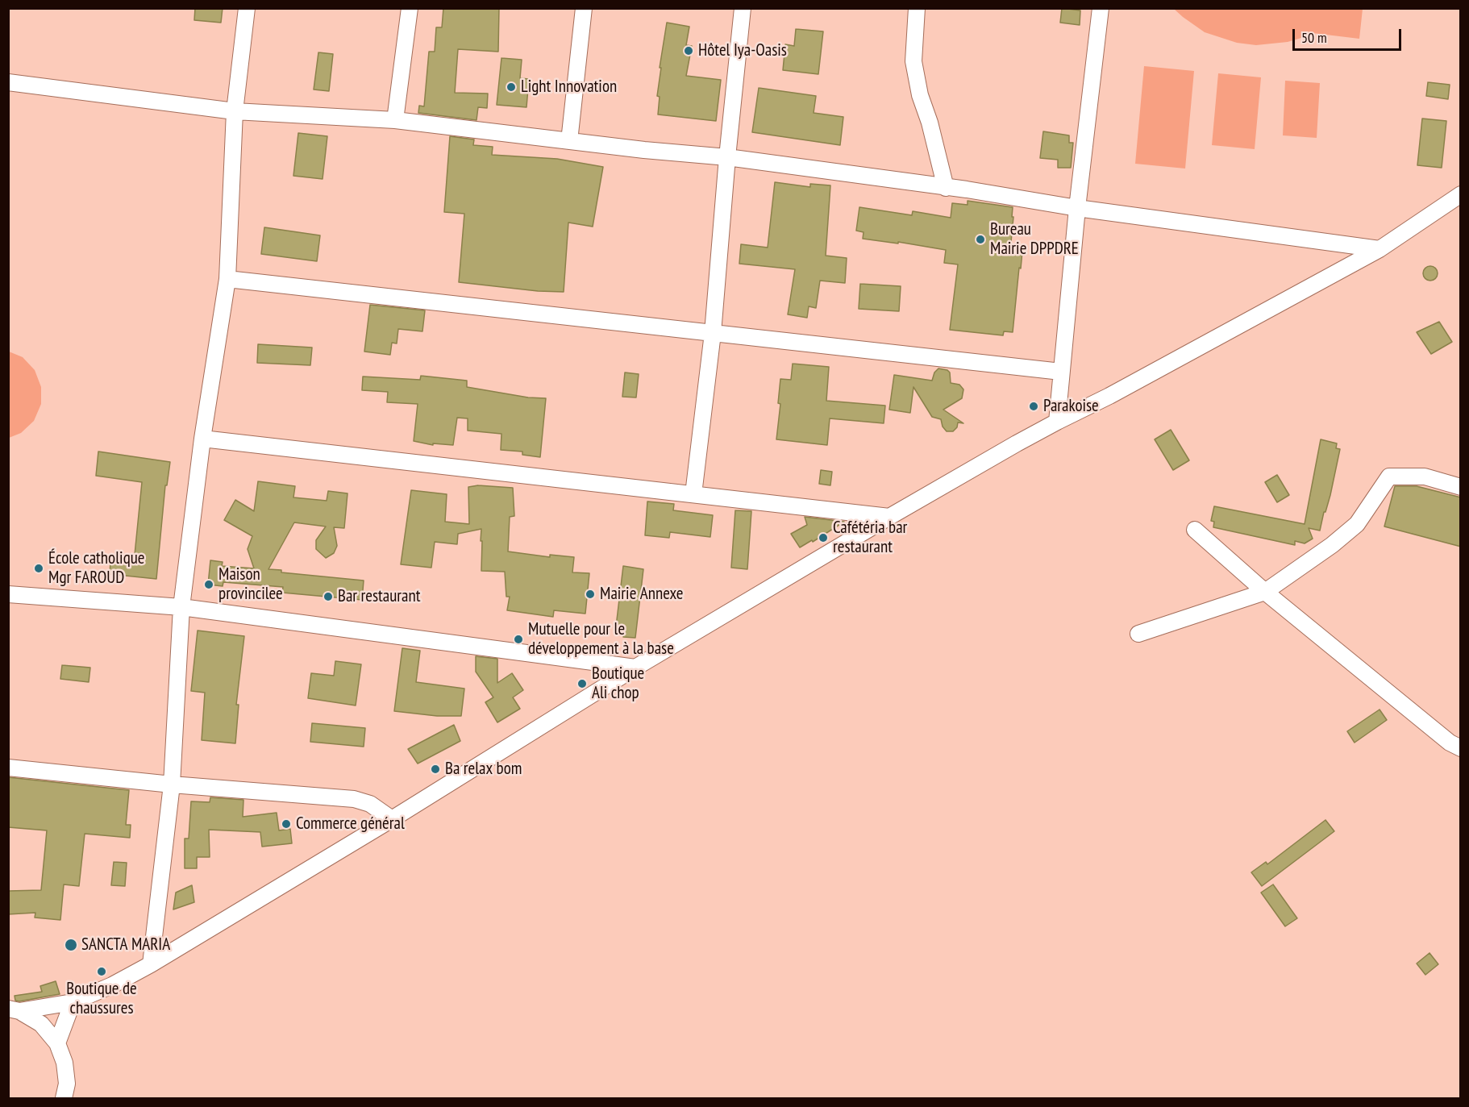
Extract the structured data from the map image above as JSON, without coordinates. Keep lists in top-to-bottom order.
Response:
{
  "places": [
    "Hôtel Iya-Oasis",
    "Light Innovation",
    "Bureau Mairie DPPDRE",
    "Parakoise",
    "Cafétéria bar restaurant",
    "École catholique Mgr FAROUD",
    "Maison provincilee",
    "Mairie Annexe",
    "Bar restaurant",
    "Mutuelle pour le développement à la base",
    "Boutique Ali chop",
    "Ba relax bom",
    "Commerce général",
    "SANCTA MARIA",
    "Boutique de chaussures"
  ],
  "scale_bar": "50 m"
}
